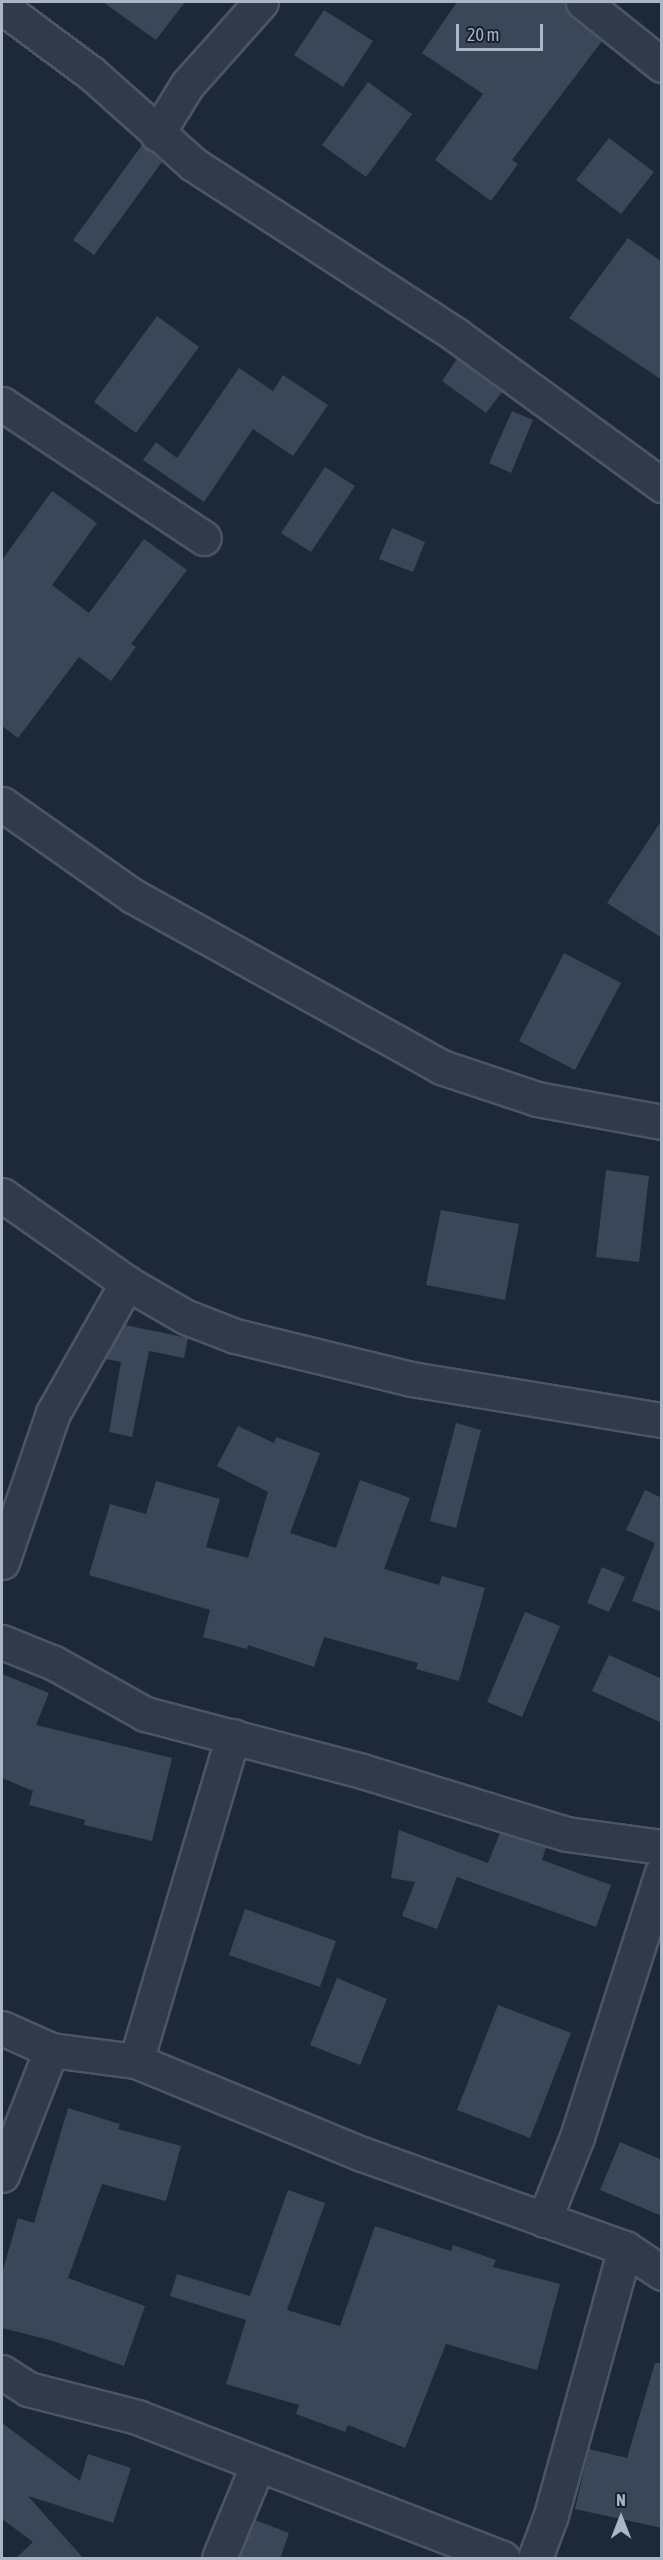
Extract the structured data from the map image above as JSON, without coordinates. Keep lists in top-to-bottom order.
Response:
{
  "scale_bar": "20 m",
  "north": "top"
}
